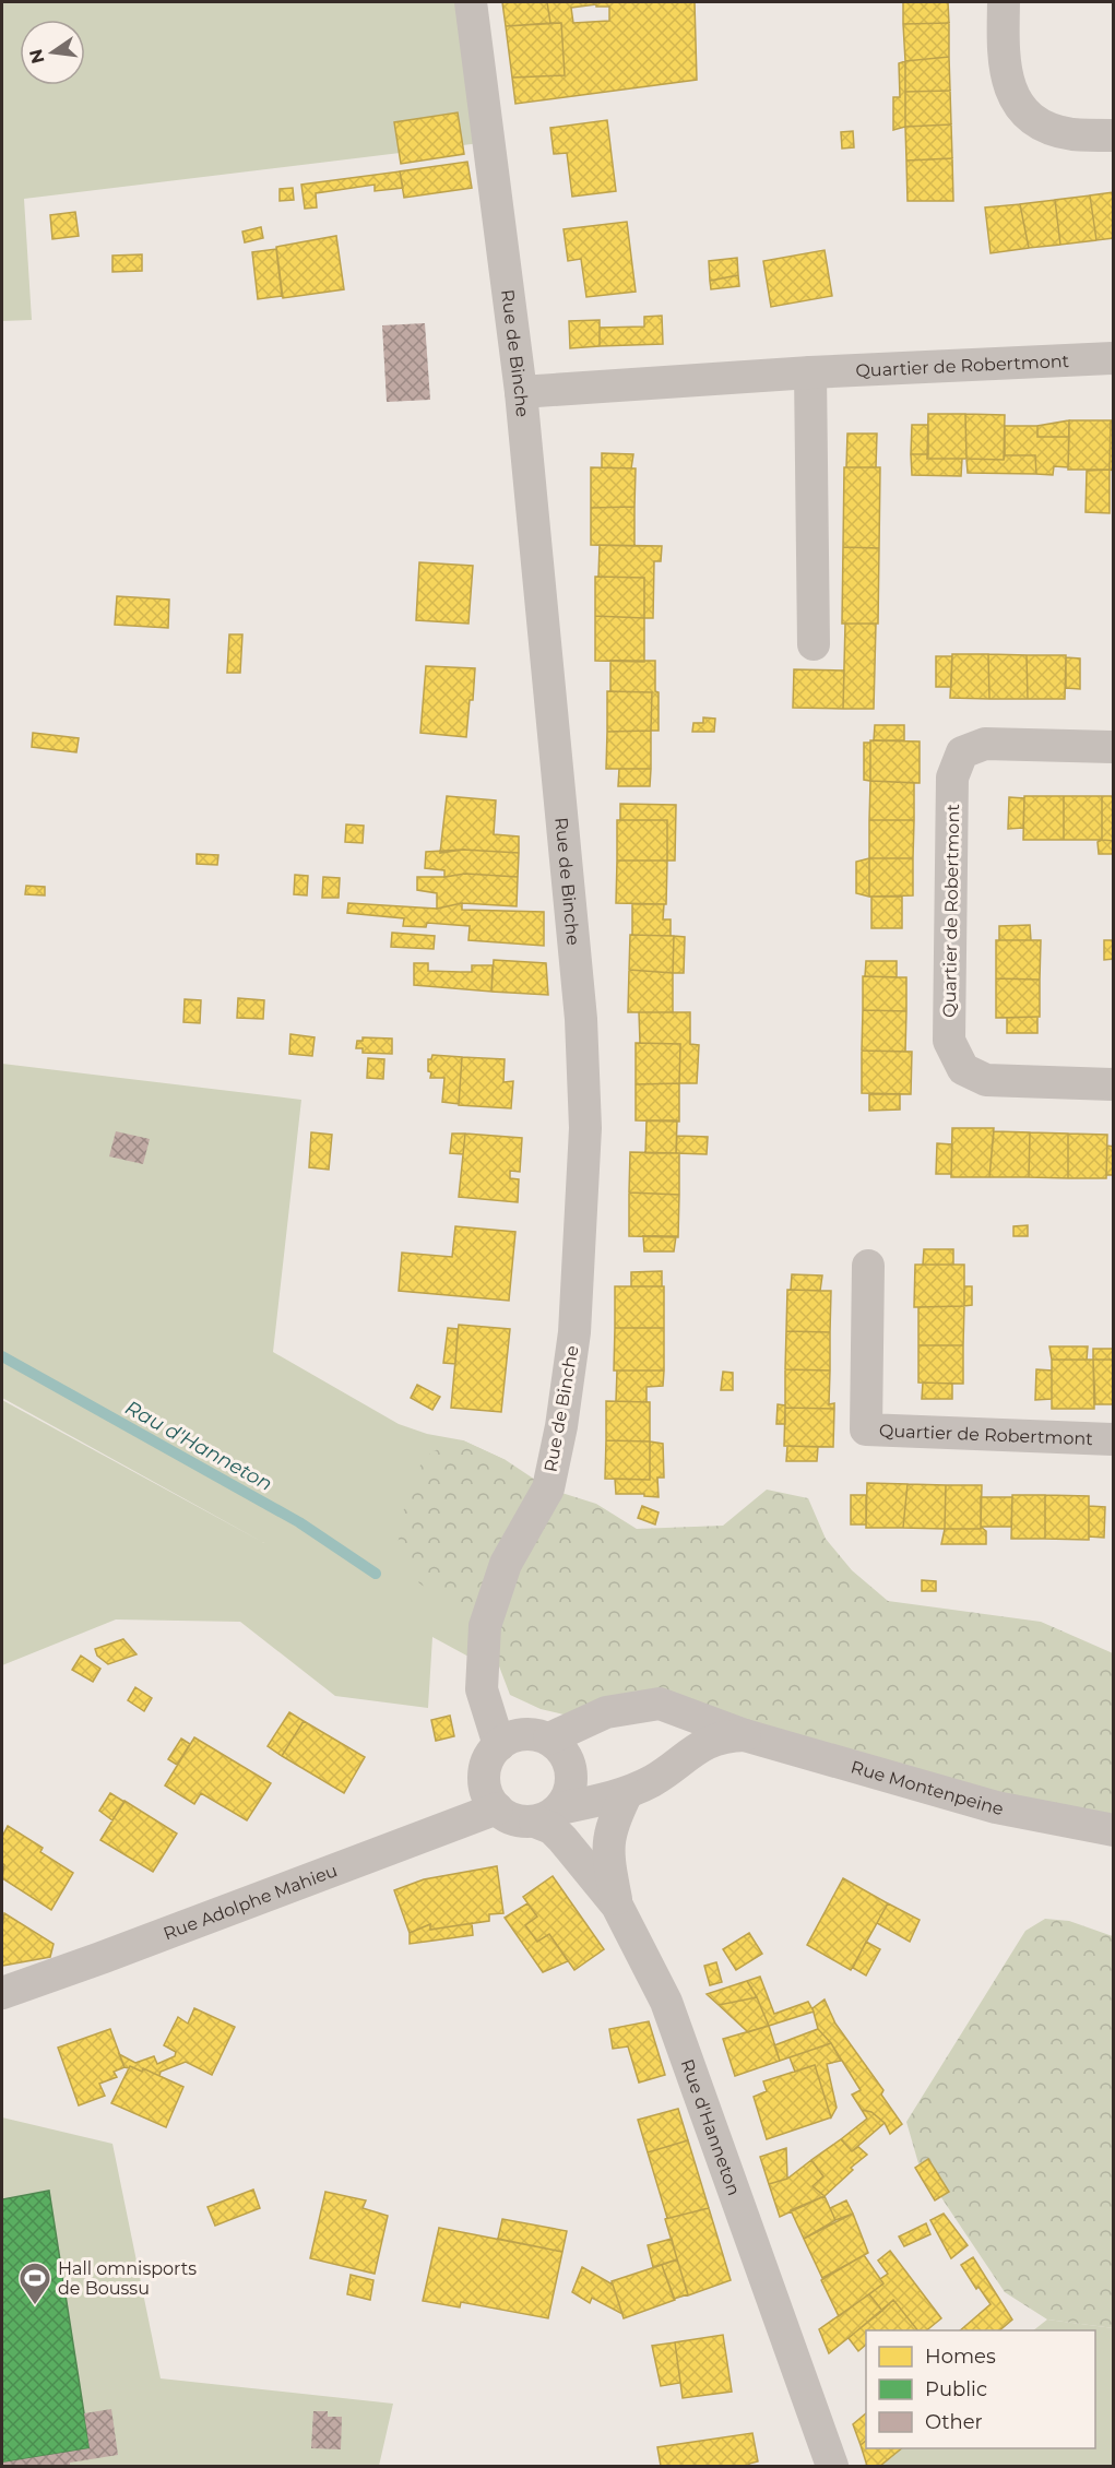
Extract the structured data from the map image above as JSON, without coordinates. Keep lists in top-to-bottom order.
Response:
{
  "streets": {
    "street": [
      "Rue de Binche",
      "Quartier de Robertmont",
      "Rue Montenpeine",
      "Rue Adolphe Mahieu",
      "Rue d'Hanneton"
    ]
  },
  "crossings": [
    ["Rue de Binche", "Quartier de Robertmont"],
    ["Rue de Binche", "Rue Montenpeine"],
    ["Rue de Binche", "Rue Adolphe Mahieu"],
    ["Rue de Binche", "Rue d'Hanneton"],
    ["Rue Montenpeine", "Rue Adolphe Mahieu"],
    ["Rue Montenpeine", "Rue d'Hanneton"],
    ["Rue Adolphe Mahieu", "Rue d'Hanneton"]
  ],
  "water": ["Rau d'Hanneton"],
  "places": {
    "sports": ["Hall omnisports de Boussu"]
  },
  "legend": ["Homes", "Public", "Other"],
  "north": "left"
}
